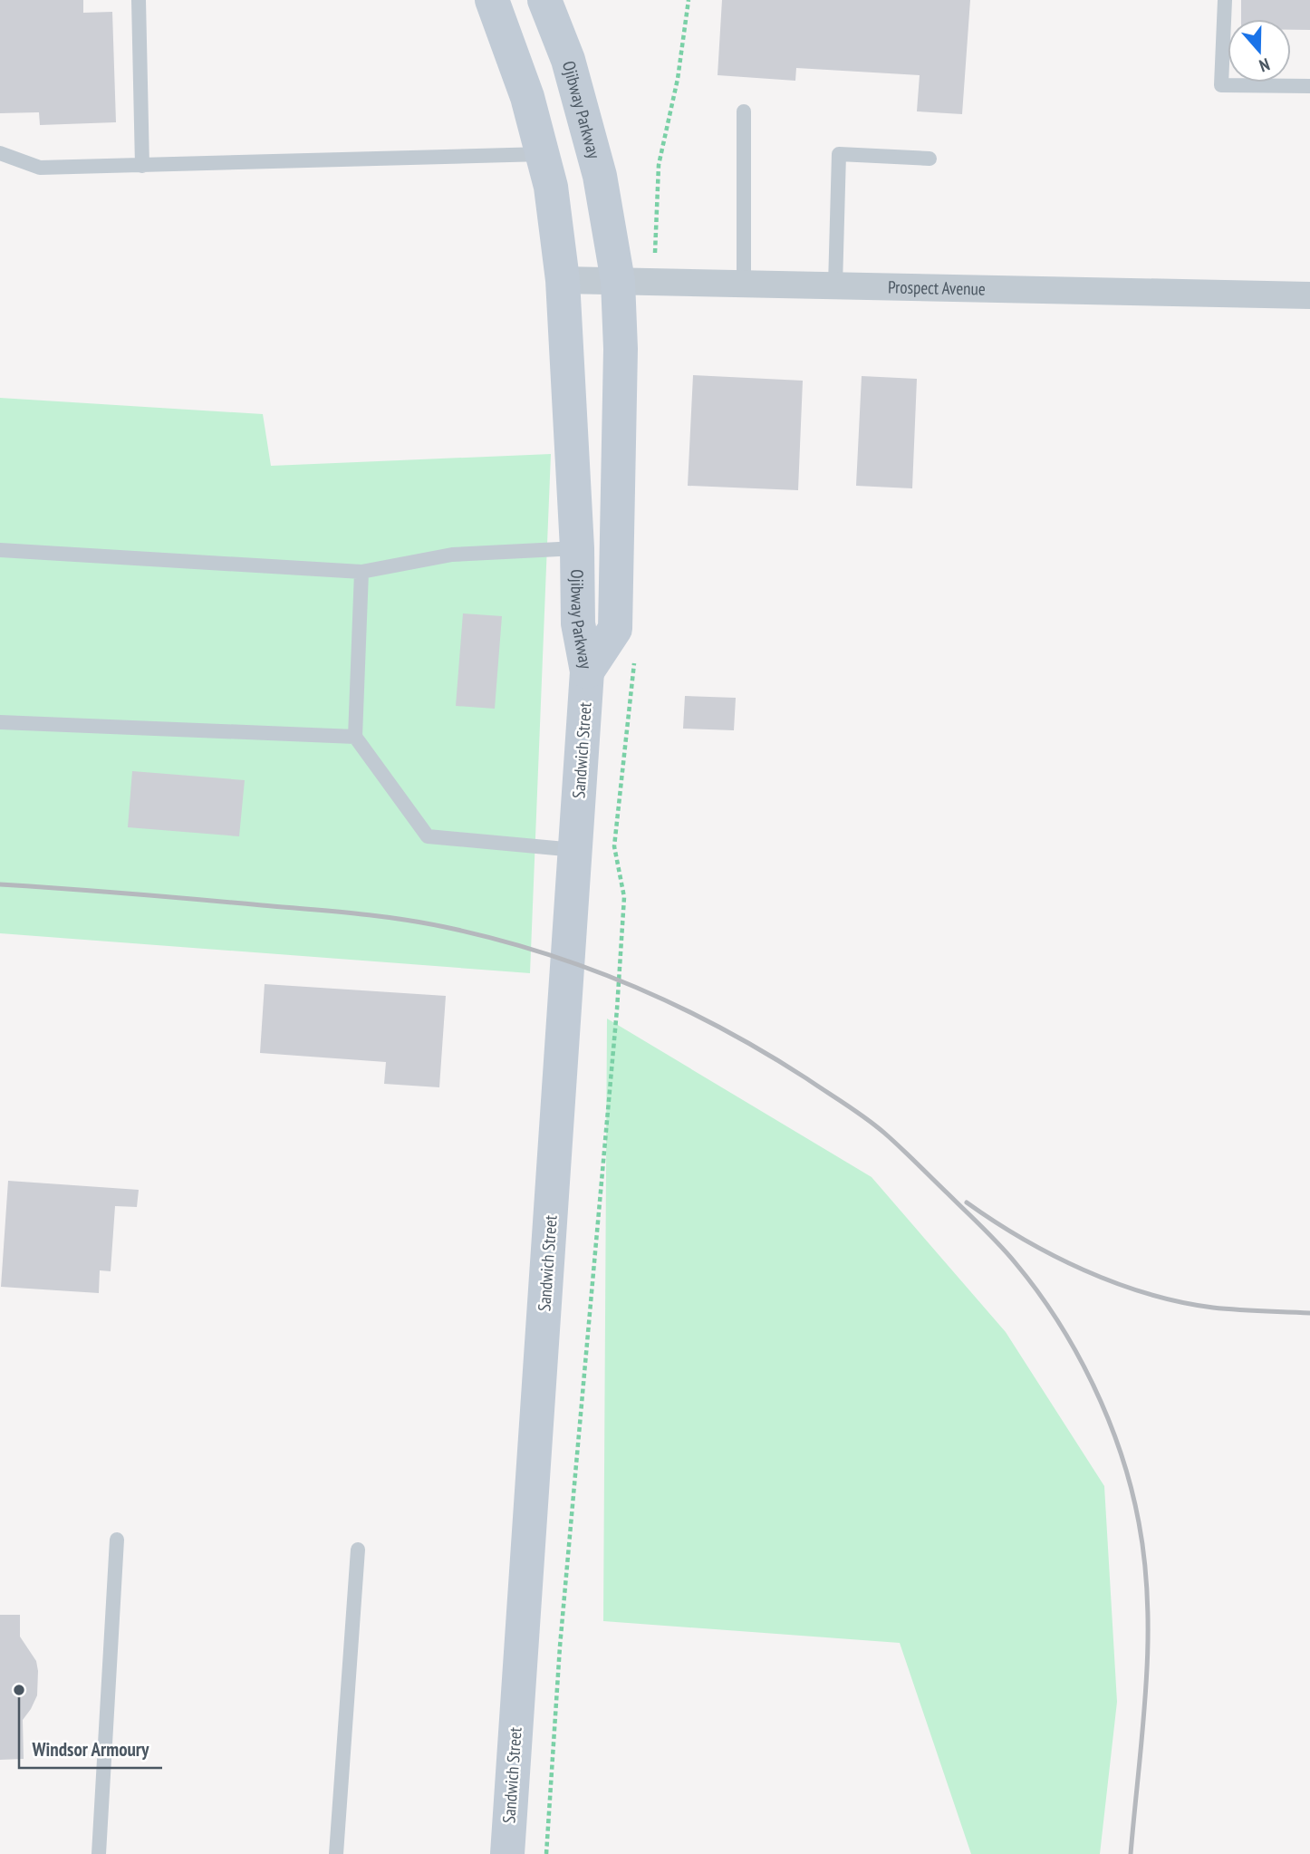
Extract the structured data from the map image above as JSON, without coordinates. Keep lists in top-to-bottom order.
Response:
{
  "streets": {
    "main road": ["Ojibway Parkway", "Sandwich Street"],
    "street": ["Prospect Avenue"]
  },
  "crossings": [
    ["Ojibway Parkway", "Prospect Avenue"],
    ["Ojibway Parkway", "Sandwich Street"]
  ],
  "places": ["Windsor Armoury"],
  "north": "bottom"
}
